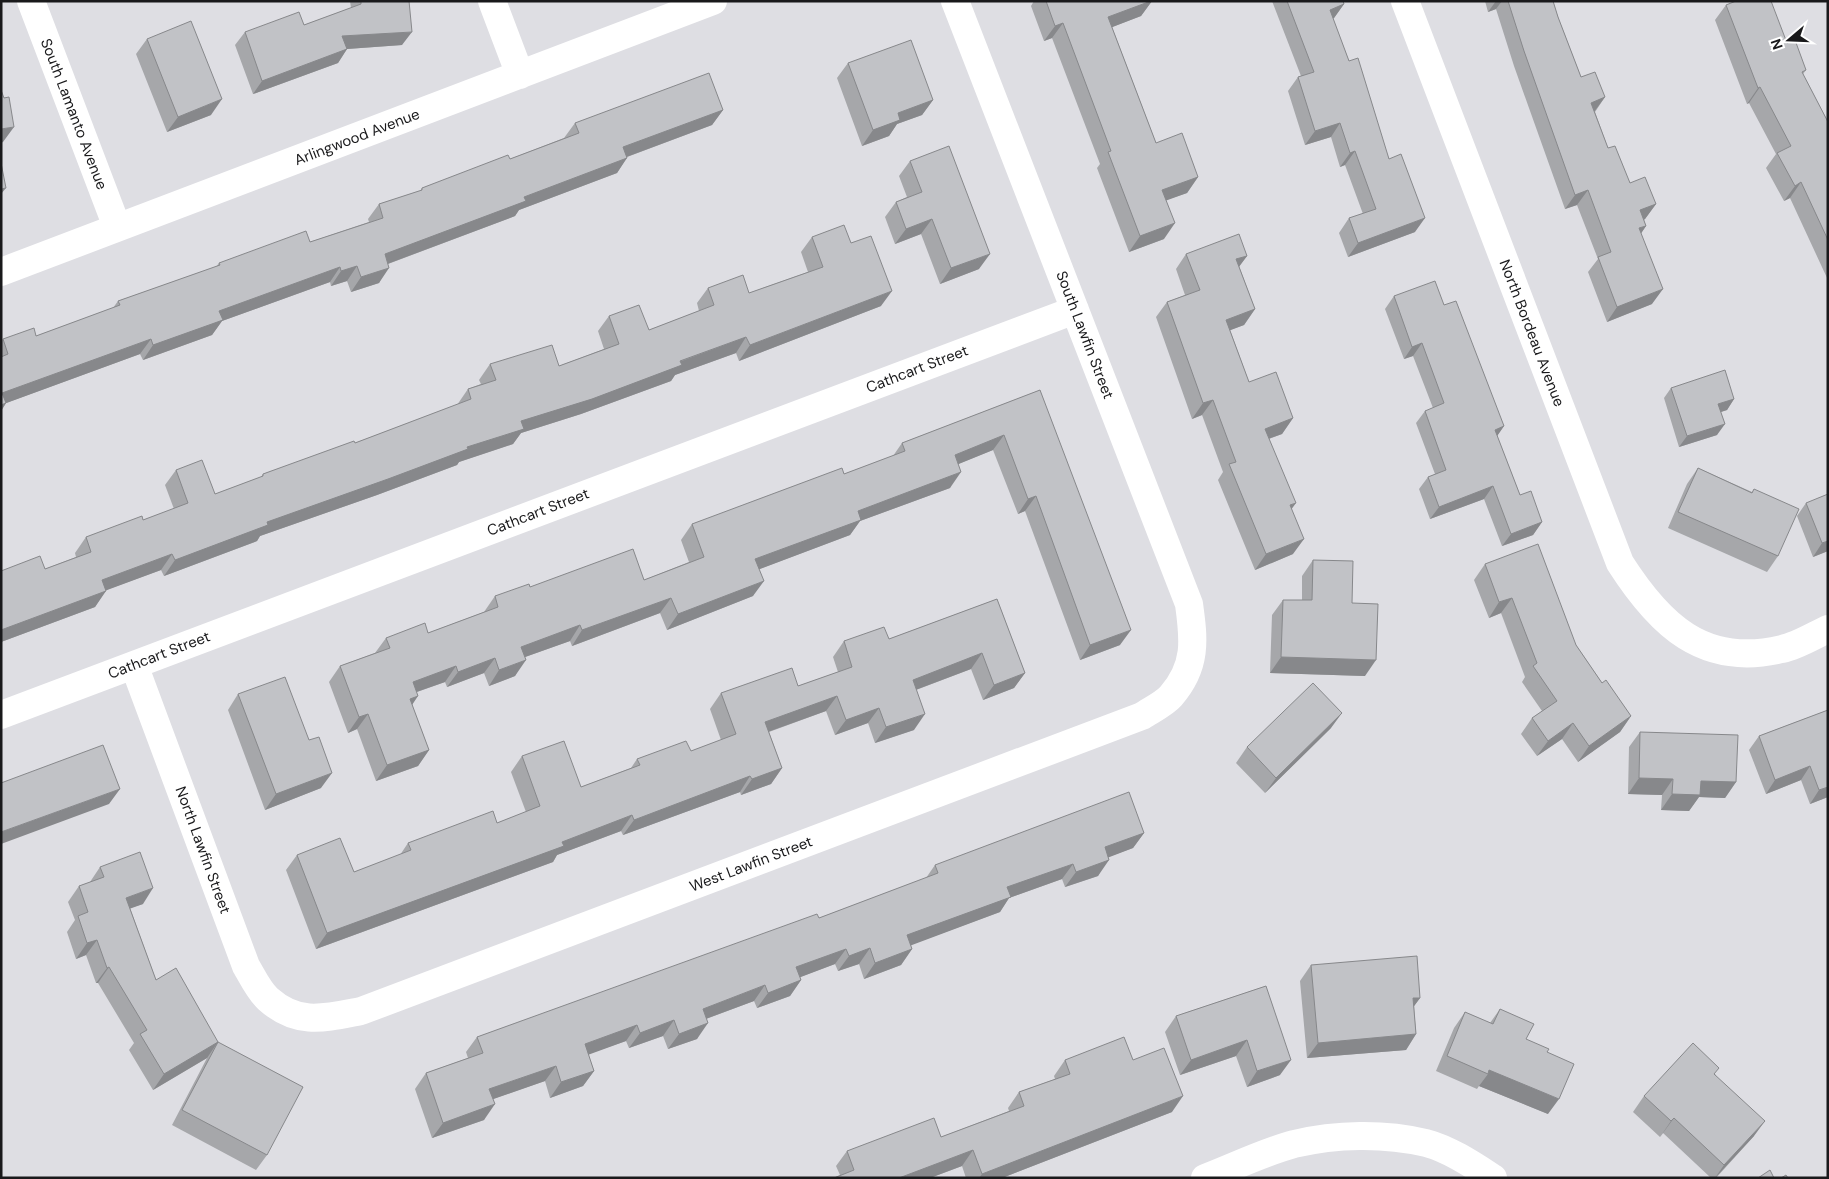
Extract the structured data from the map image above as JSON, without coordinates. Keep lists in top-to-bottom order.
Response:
{
  "streets": {
    "street": [
      "South Lamanto Avenue",
      "Arlingwood Avenue",
      "North Bordeau Avenue",
      "South Lawfin Street",
      "Cathcart Street",
      "North Lawfin Street",
      "West Lawfin Street"
    ]
  },
  "crossings": [
    ["South Lamanto Avenue", "Arlingwood Avenue"],
    ["South Lawfin Street", "Cathcart Street"],
    ["South Lawfin Street", "West Lawfin Street"],
    ["Cathcart Street", "North Lawfin Street"],
    ["North Lawfin Street", "West Lawfin Street"]
  ],
  "north": "left"
}
